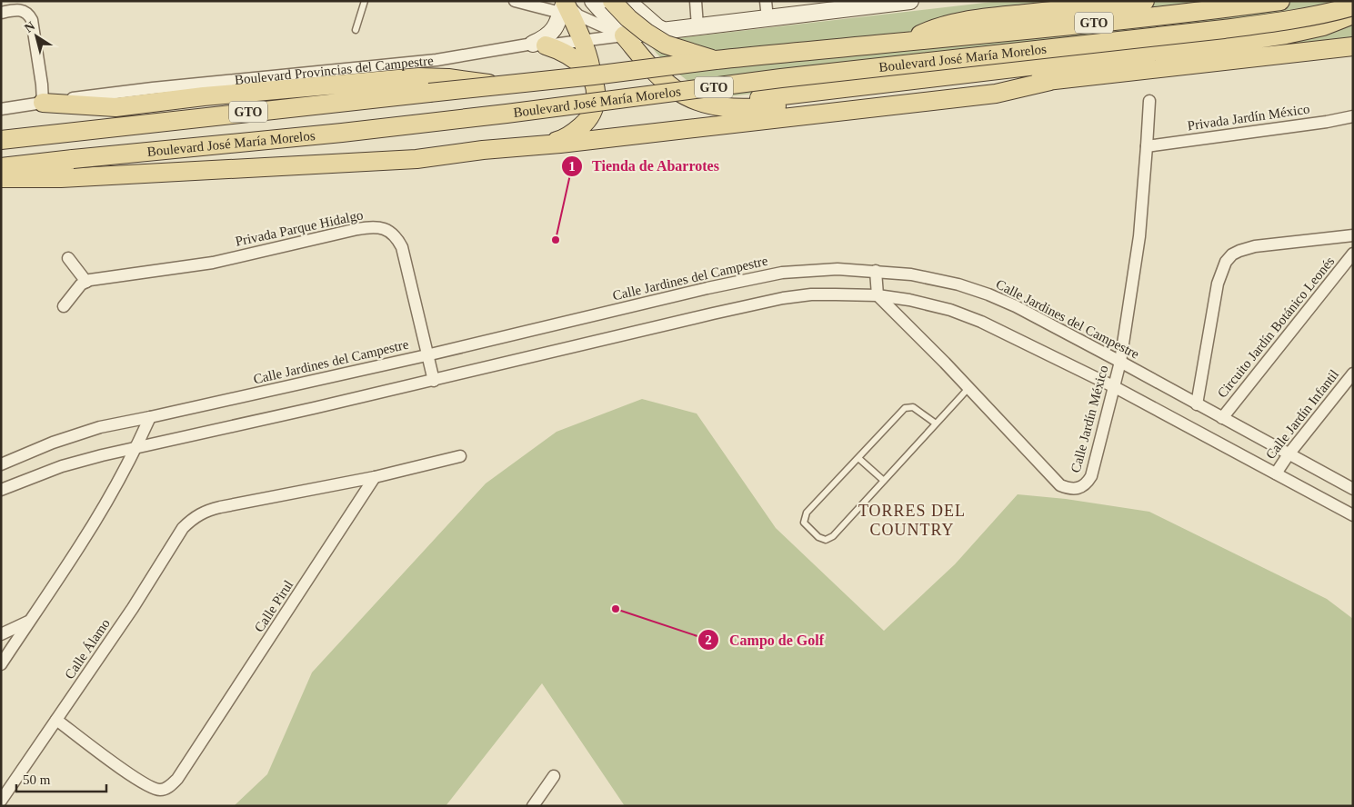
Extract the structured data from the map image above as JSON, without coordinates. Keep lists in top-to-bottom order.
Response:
{
  "streets": {
    "main road": ["GTO", "Boulevard José María Morelos"],
    "street": [
      "Boulevard Provincias del Campestre",
      "Privada Jardín México",
      "Privada Parque Hidalgo",
      "Calle Jardines del Campestre",
      "Circuito Jardín Botánico Leonés",
      "Calle Jardín Infantil",
      "Calle Jardín México",
      "Calle Pirul",
      "Calle Álamo"
    ]
  },
  "crossings": [
    ["Privada Jardín México", "Calle Jardín México"],
    ["Privada Parque Hidalgo", "Calle Jardines del Campestre"],
    ["Calle Jardines del Campestre", "Circuito Jardín Botánico Leonés"],
    ["Calle Jardines del Campestre", "Calle Jardín Infantil"],
    ["Calle Jardines del Campestre", "Calle Jardín México"],
    ["Calle Pirul", "Calle Álamo"]
  ],
  "districts": ["TORRES DEL COUNTRY"],
  "places": ["Tienda de Abarrotes", "Campo de Golf"],
  "scale_bar": "50 m",
  "north": "top left"
}
